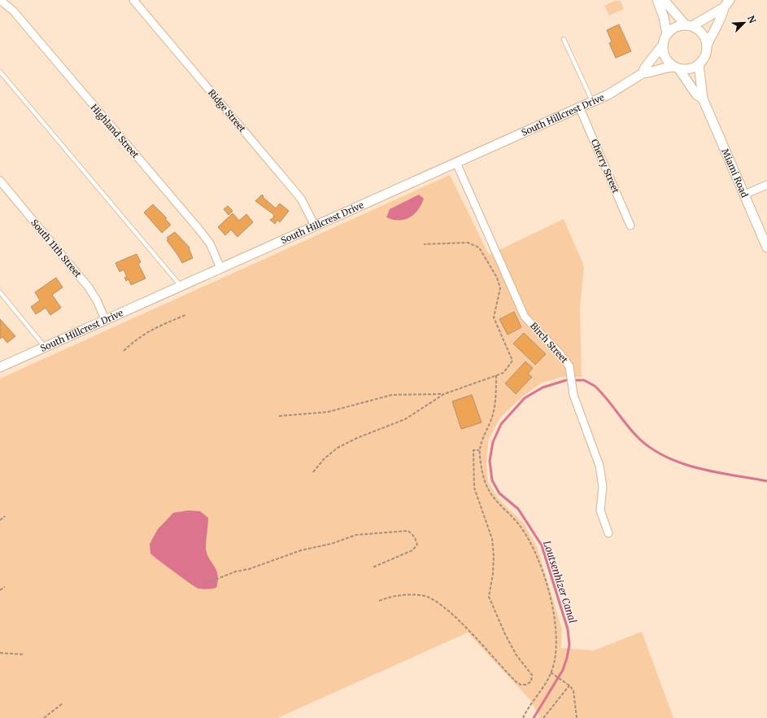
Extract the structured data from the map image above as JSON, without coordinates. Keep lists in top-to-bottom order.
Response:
{
  "streets": {
    "street": [
      "Ridge Street",
      "South Hillcrest Drive",
      "Highland Street",
      "Cherry Street",
      "Miami Road",
      "South 11th Street",
      "Birch Street"
    ]
  },
  "crossings": [
    ["Ridge Street", "South Hillcrest Drive"],
    ["South Hillcrest Drive", "Highland Street"],
    ["South Hillcrest Drive", "Cherry Street"],
    ["South Hillcrest Drive", "Miami Road"],
    ["South Hillcrest Drive", "South 11th Street"],
    ["South Hillcrest Drive", "Birch Street"]
  ],
  "water": ["Loutsenhizer Canal"],
  "north": "top right"
}
